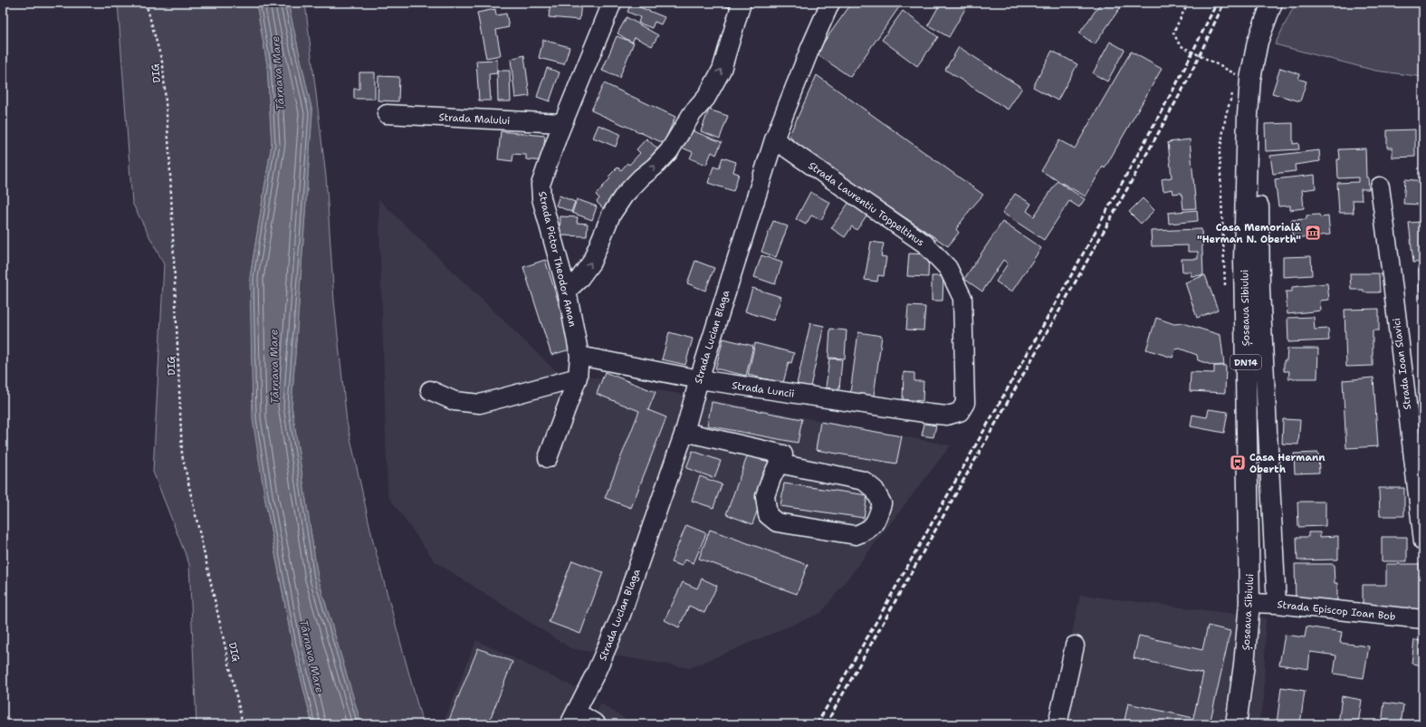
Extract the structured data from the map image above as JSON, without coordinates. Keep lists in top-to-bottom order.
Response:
{
  "streets": {
    "main road": ["Șoseaua Sibiului", "DN14"],
    "street": [
      "Strada Malului",
      "Strada Laurentiu Toppeltinus",
      "Strada Pictor Theodor Aman",
      "Strada Lucian Blaga",
      "Strada Ioan Slavici",
      "Strada Luncii",
      "Strada Episcop Ioan Bob"
    ],
    "path": ["DIG"]
  },
  "crossings": [
    ["Strada Malului", "Strada Pictor Theodor Aman"],
    ["Strada Laurentiu Toppeltinus", "Strada Lucian Blaga"],
    ["Strada Laurentiu Toppeltinus", "Strada Luncii"],
    ["Strada Pictor Theodor Aman", "Strada Luncii"],
    ["Șoseaua Sibiului", "Strada Episcop Ioan Bob"],
    ["Strada Lucian Blaga", "Strada Luncii"]
  ],
  "water": ["Târnava Mare"],
  "places": {
    "museum": ["Casa Memorială \"Herman N. Oberth\""],
    "bus stop": ["Casa Hermann Oberth"]
  }
}
